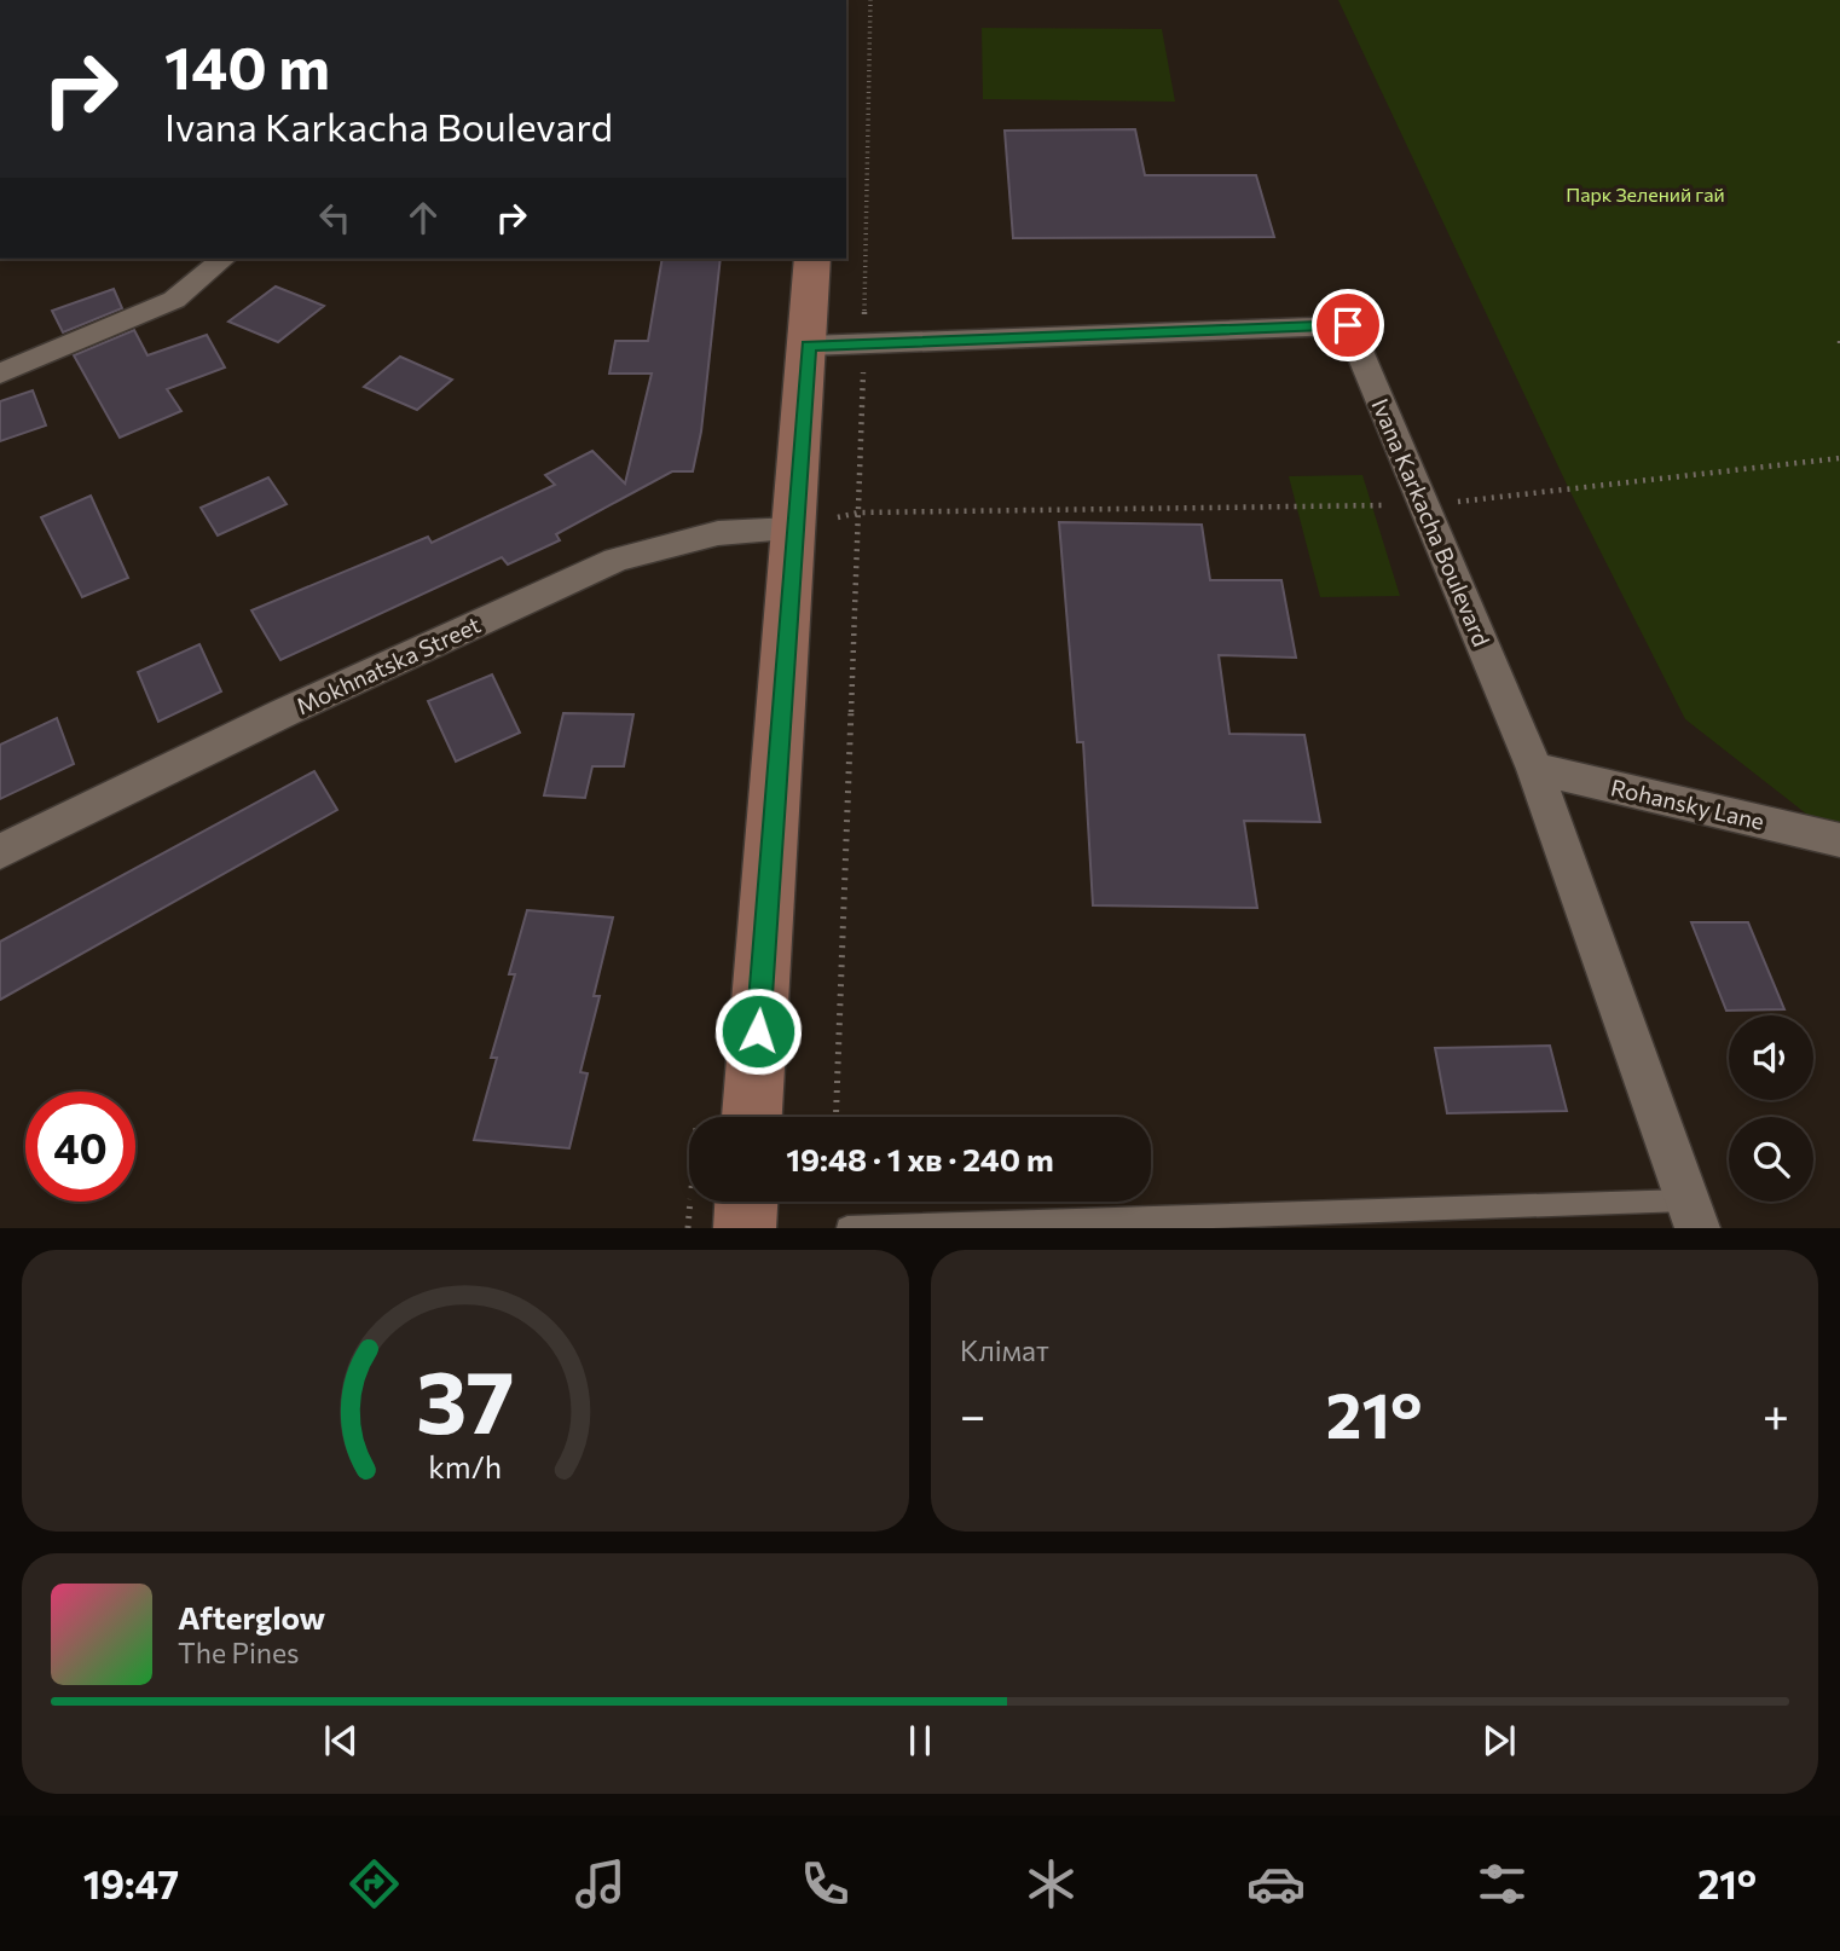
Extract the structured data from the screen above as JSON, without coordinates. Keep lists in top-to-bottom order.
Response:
{
  "streets": {
    "street": ["Ivana Karkacha Boulevard", "Mokhnatska Street", "Rohansky Lane"]
  },
  "crossings": [
    ["Ivana Karkacha Boulevard", "Rohansky Lane"]
  ],
  "parks": ["Парк Зелений гай"],
  "page": {
    "turn": ["140 m", "Ivana Karkacha Boulevard"],
    "limit": "40",
    "trip": "19:48 · 1 хв · 240 m",
    "tile": "Клімат",
    "heat": ["−", "21°", "+"],
    "song": ["Afterglow", "The Pines"],
    "tabs": ["19:47", "21°"],
    "gauge": ["37", "km/h"]
  }
}
